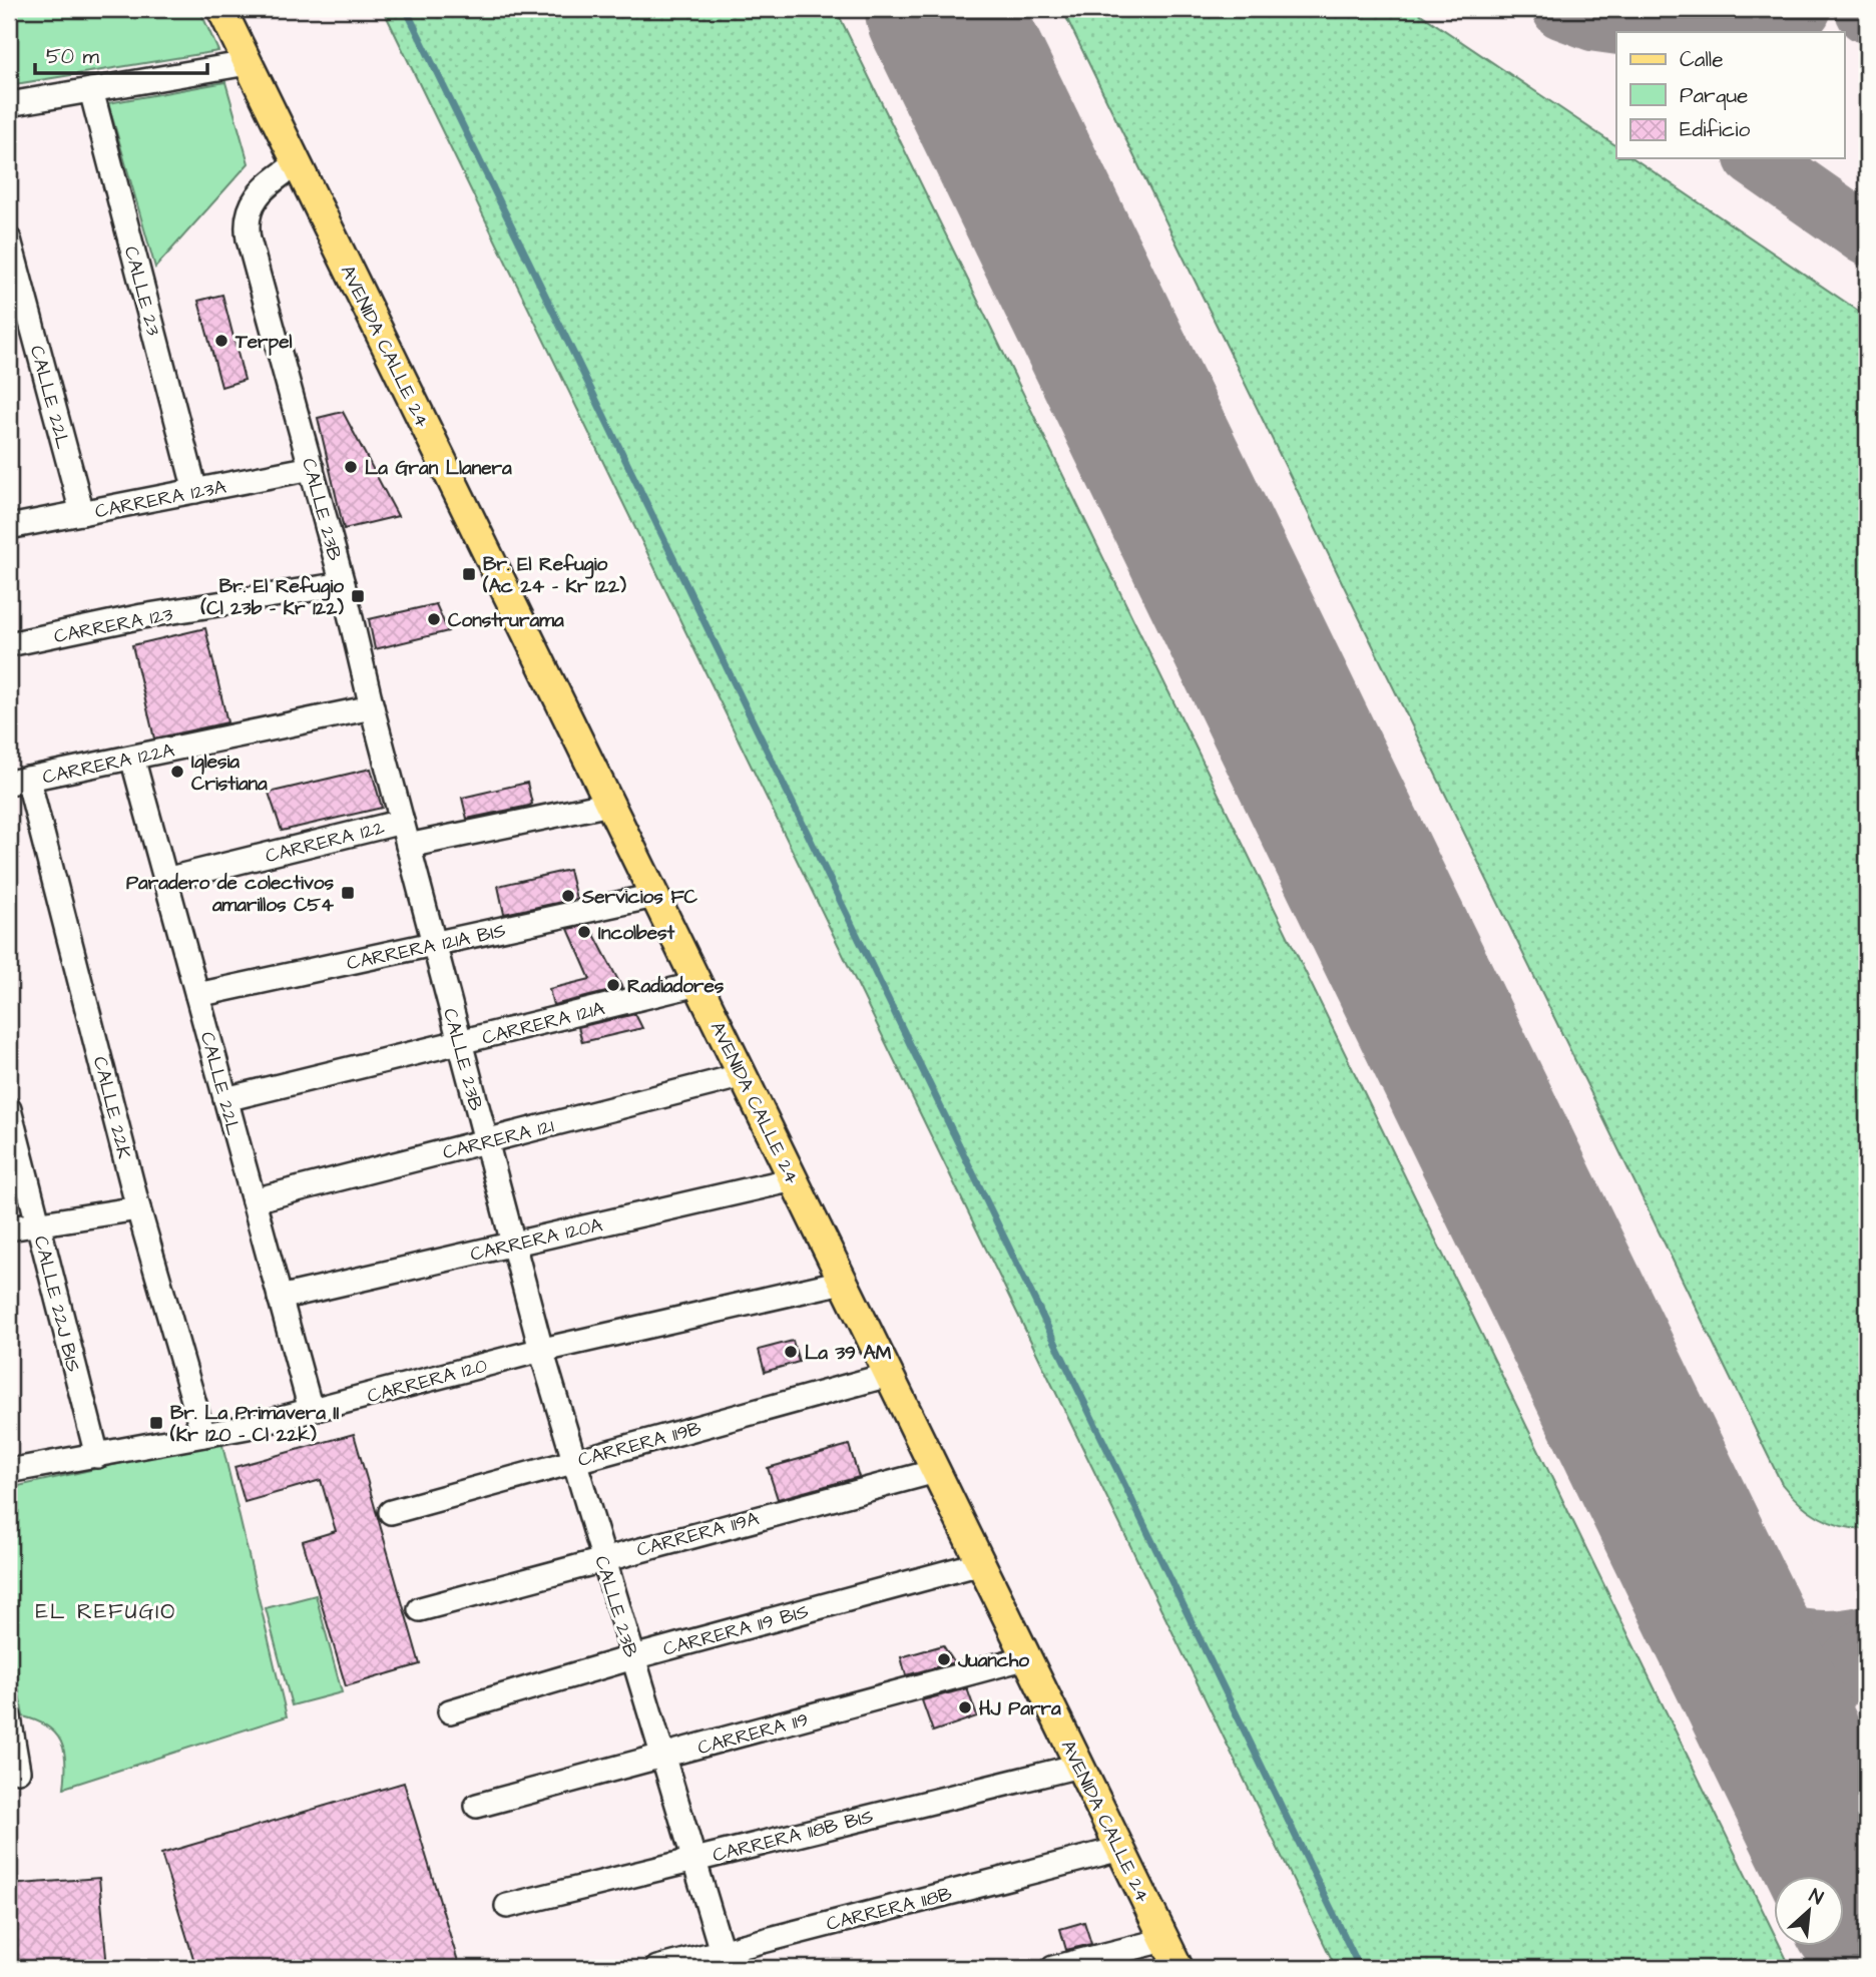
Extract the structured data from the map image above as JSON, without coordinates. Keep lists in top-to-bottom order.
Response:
{
  "streets": {
    "main road": ["AVENIDA CALLE 24"],
    "street": [
      "CALLE 23",
      "CALLE 22L",
      "CARRERA 123A",
      "CALLE 23B",
      "CARRERA 123",
      "CARRERA 122A",
      "CARRERA 122",
      "CARRERA 121A BIS",
      "CARRERA 121A",
      "CALLE 22K",
      "CARRERA 121",
      "CARRERA 120A",
      "CALLE 22J BIS",
      "CARRERA 120",
      "CARRERA 119B",
      "CARRERA 119A",
      "CARRERA 119 BIS",
      "CARRERA 119",
      "CARRERA 118B BIS",
      "CARRERA 118B"
    ]
  },
  "crossings": [
    ["CALLE 23", "CARRERA 123A"],
    ["AVENIDA CALLE 24", "CALLE 23B"],
    ["AVENIDA CALLE 24", "CARRERA 122"],
    ["AVENIDA CALLE 24", "CARRERA 121A BIS"],
    ["AVENIDA CALLE 24", "CARRERA 121A"],
    ["AVENIDA CALLE 24", "CARRERA 121"],
    ["AVENIDA CALLE 24", "CARRERA 120A"],
    ["AVENIDA CALLE 24", "CARRERA 120"],
    ["AVENIDA CALLE 24", "CARRERA 119B"],
    ["AVENIDA CALLE 24", "CARRERA 119A"],
    ["AVENIDA CALLE 24", "CARRERA 119 BIS"],
    ["AVENIDA CALLE 24", "CARRERA 119"],
    ["AVENIDA CALLE 24", "CARRERA 118B BIS"],
    ["AVENIDA CALLE 24", "CARRERA 118B"],
    ["CALLE 22L", "CARRERA 123A"],
    ["CALLE 22L", "CARRERA 122A"],
    ["CALLE 22L", "CARRERA 122"],
    ["CALLE 22L", "CARRERA 121A BIS"],
    ["CALLE 22L", "CARRERA 121A"],
    ["CALLE 22L", "CARRERA 121"],
    ["CALLE 22L", "CARRERA 120A"],
    ["CALLE 22L", "CARRERA 120"],
    ["CARRERA 123A", "CALLE 23B"],
    ["CALLE 23B", "CARRERA 123"],
    ["CALLE 23B", "CARRERA 122A"],
    ["CALLE 23B", "CARRERA 122"],
    ["CALLE 23B", "CARRERA 121A BIS"],
    ["CALLE 23B", "CARRERA 121A"],
    ["CALLE 23B", "CARRERA 121"],
    ["CALLE 23B", "CARRERA 120A"],
    ["CALLE 23B", "CARRERA 120"],
    ["CALLE 23B", "CARRERA 119B"],
    ["CALLE 23B", "CARRERA 119A"],
    ["CALLE 23B", "CARRERA 119 BIS"],
    ["CALLE 23B", "CARRERA 119"],
    ["CALLE 23B", "CARRERA 118B BIS"],
    ["CALLE 23B", "CARRERA 118B"],
    ["CARRERA 122A", "CALLE 22K"],
    ["CALLE 22K", "CARRERA 120"],
    ["CALLE 22J BIS", "CARRERA 120"]
  ],
  "districts": ["EL REFUGIO"],
  "places": {
    "other": [
      "Terpel",
      "La Gran Llanera",
      "Construrama",
      "Iglesia Cristiana",
      "Servicios FC",
      "Incolbest",
      "Radiadores",
      "La 39 AM",
      "Juancho",
      "HJ Parra"
    ],
    "transit": [
      "Br. El Refugio (Ac 24 - Kr 122)",
      "Br. El Refugio (Cl 23b - Kr 122)",
      "Paradero de colectivos amarillos C54",
      "Br. La Primavera II (Kr 120 - Cl 22k)"
    ]
  },
  "legend": ["Calle", "Parque", "Edificio"],
  "scale_bar": "50 m",
  "north": "top right"
}
